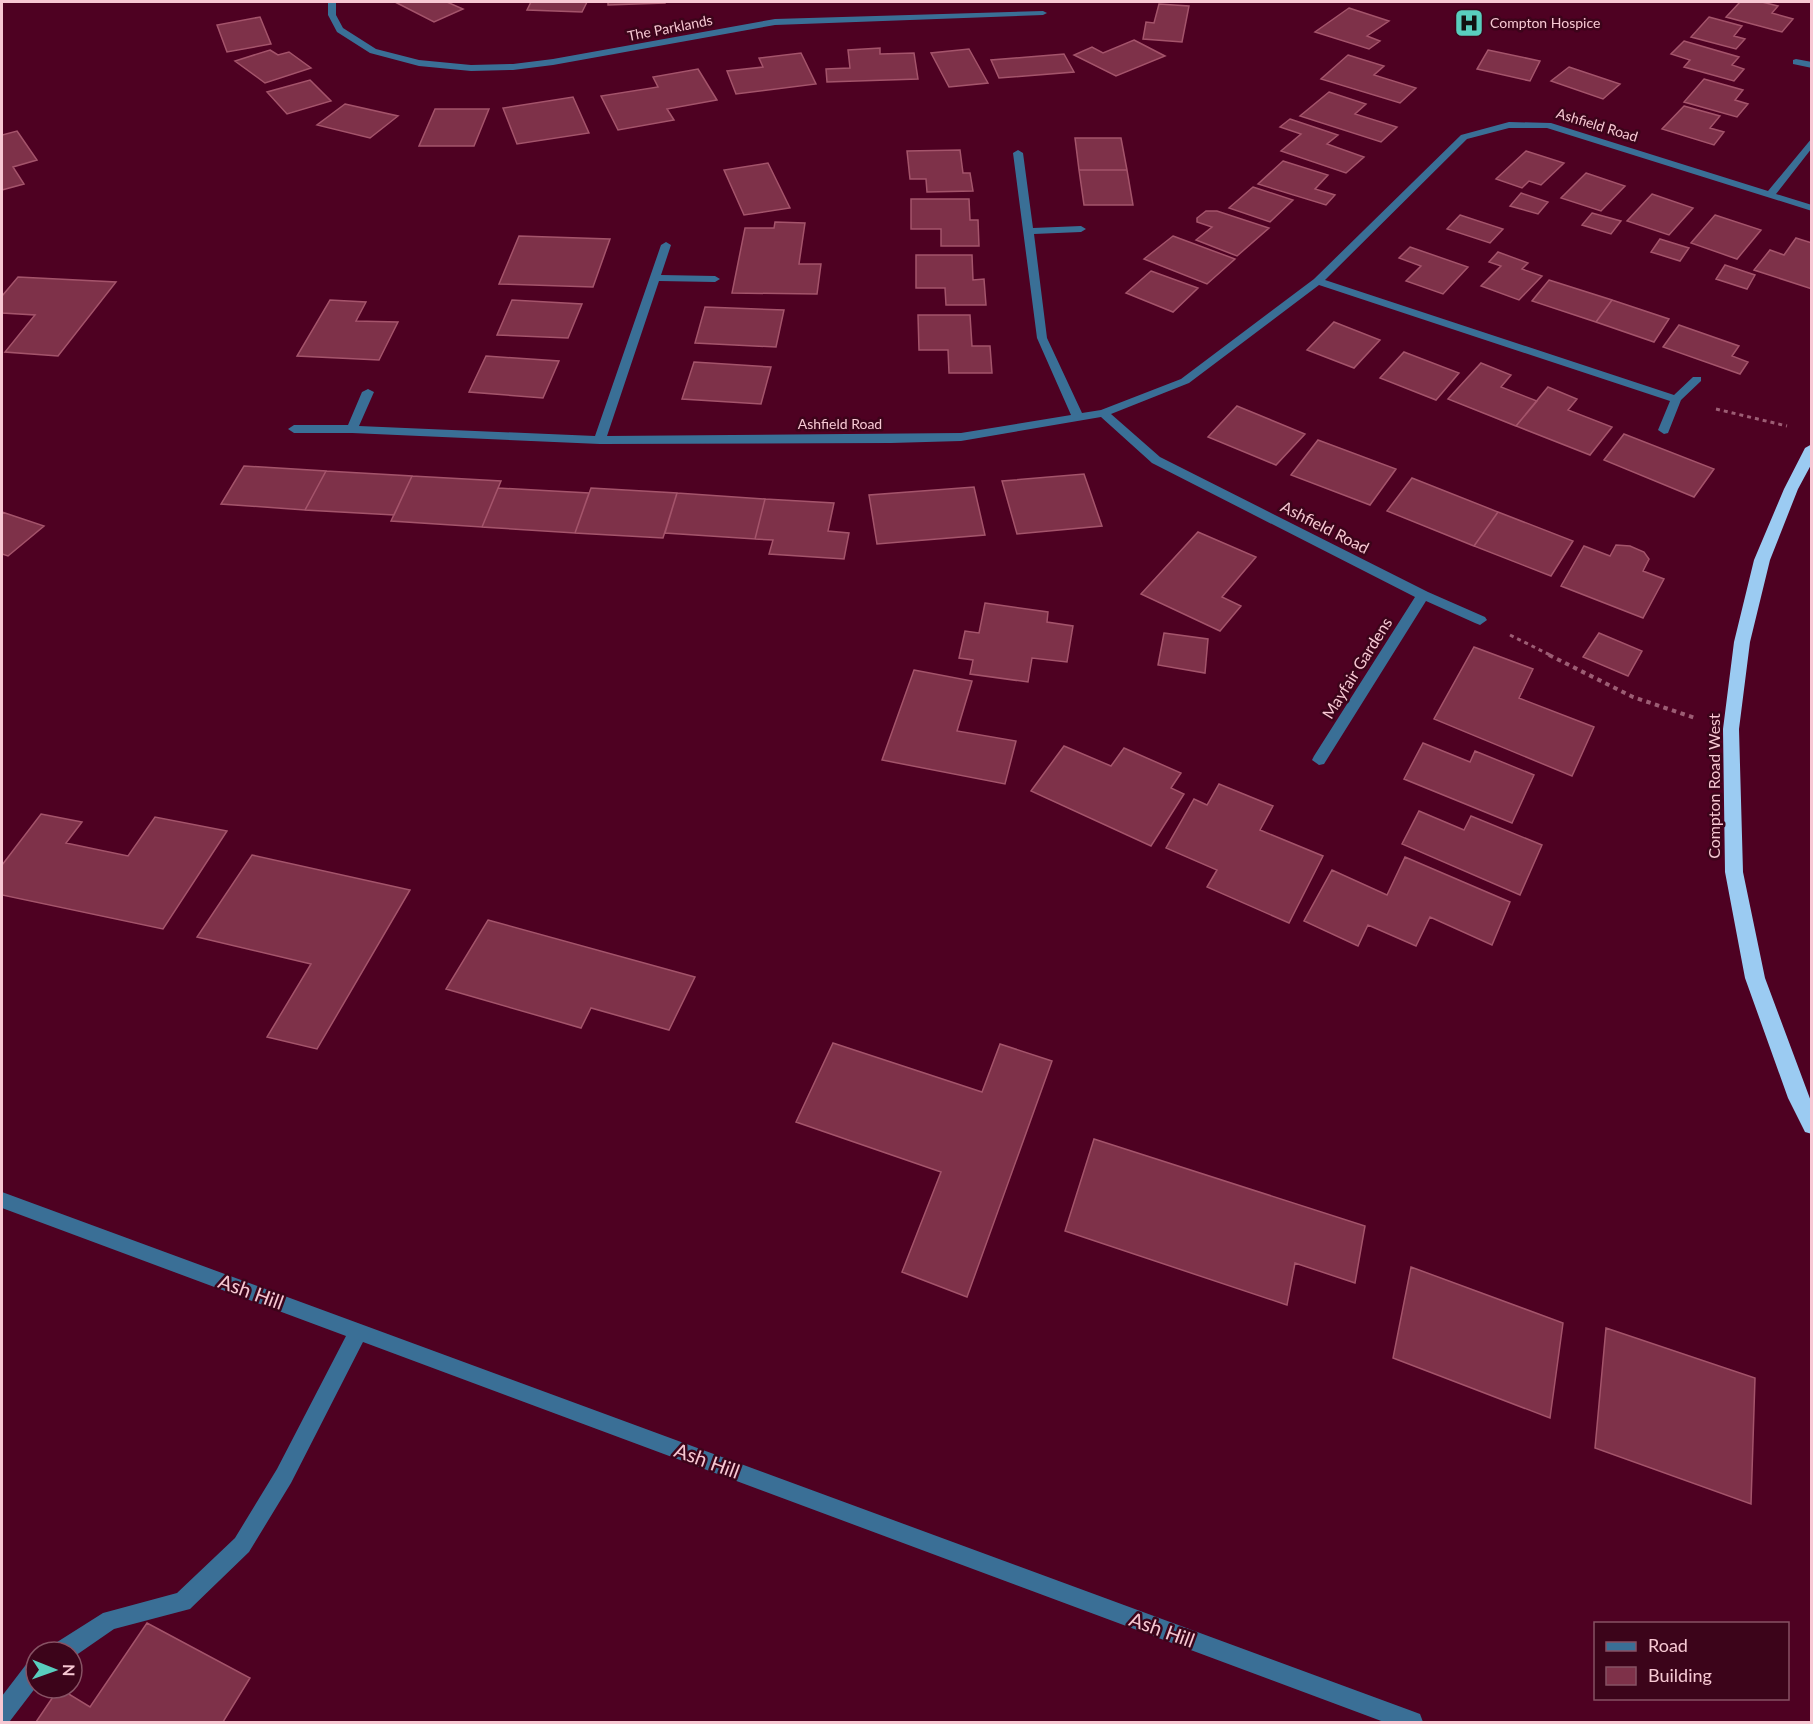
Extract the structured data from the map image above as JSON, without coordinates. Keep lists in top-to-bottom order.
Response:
{
  "streets": {
    "highway": ["Compton Road West"],
    "street": [
      "The Parklands",
      "Ashfield Road",
      "Mayfair Gardens",
      "Ash Hill"
    ]
  },
  "crossings": [
    ["Ashfield Road", "Mayfair Gardens"]
  ],
  "places": {
    "hospital": ["Compton Hospice"]
  },
  "legend": ["Road", "Building"],
  "north": "right"
}
